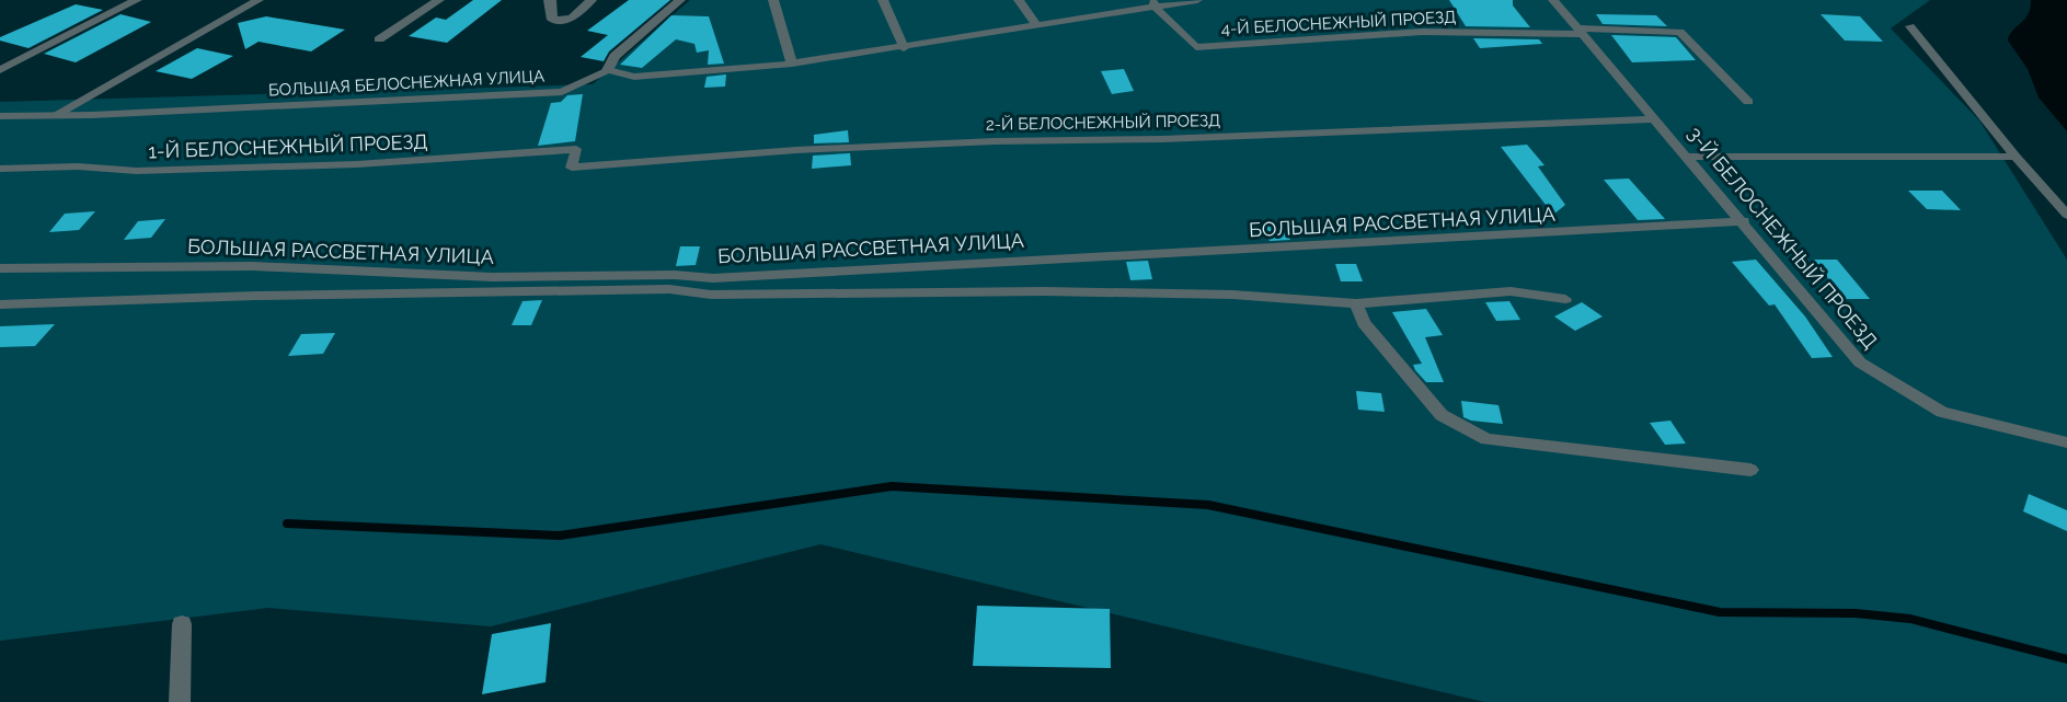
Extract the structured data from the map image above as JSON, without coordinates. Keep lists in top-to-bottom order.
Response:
{
  "streets": {
    "lane": [
      "4-Й БЕЛОСНЕЖНЫЙ ПРОЕЗД",
      "БОЛЬШАЯ БЕЛОСНЕЖНАЯ УЛИЦА",
      "2-Й БЕЛОСНЕЖНЫЙ ПРОЕЗД",
      "1-Й БЕЛОСНЕЖНЫЙ ПРОЕЗД",
      "БОЛЬШАЯ РАССВЕТНАЯ УЛИЦА",
      "3-Й БЕЛОСНЕЖНЫЙ ПРОЕЗД"
    ]
  },
  "crossings": [
    ["4-Й БЕЛОСНЕЖНЫЙ ПРОЕЗД", "3-Й БЕЛОСНЕЖНЫЙ ПРОЕЗД"],
    ["2-Й БЕЛОСНЕЖНЫЙ ПРОЕЗД", "1-Й БЕЛОСНЕЖНЫЙ ПРОЕЗД"],
    ["2-Й БЕЛОСНЕЖНЫЙ ПРОЕЗД", "3-Й БЕЛОСНЕЖНЫЙ ПРОЕЗД"],
    ["БОЛЬШАЯ РАССВЕТНАЯ УЛИЦА", "3-Й БЕЛОСНЕЖНЫЙ ПРОЕЗД"]
  ]
}
